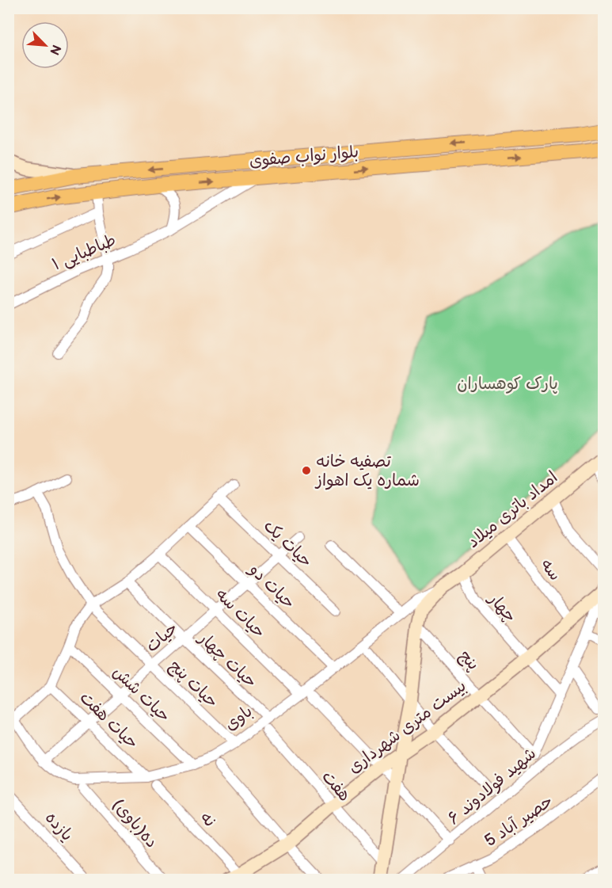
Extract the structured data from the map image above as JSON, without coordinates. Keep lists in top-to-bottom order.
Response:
{
  "streets": {
    "main road": ["بلوار نواب صفوی"],
    "street": [
      "طباطبایی ۱",
      "امداد باتری میلاد",
      "حیات یک",
      "سه",
      "حیات دو",
      "چهار",
      "حیات سه",
      "حیات",
      "حیات چهار",
      "پنج",
      "حیات پنج",
      "حیات شش",
      "باوی",
      "حیات هفت",
      "بیست متری شهرداری",
      "هفت",
      "شهید فولادوند ۶",
      "نه",
      "حصیر آباد 5",
      "ده(باوی)",
      "یازده"
    ]
  },
  "crossings": [
    ["بلوار نواب صفوی", "طباطبایی ۱"],
    ["امداد باتری میلاد", "سه"],
    ["امداد باتری میلاد", "چهار"],
    ["امداد باتری میلاد", "باوی"],
    ["حیات یک", "حیات"],
    ["سه", "بیست متری شهرداری"],
    ["حیات دو", "حیات"],
    ["حیات دو", "باوی"],
    ["چهار", "پنج"],
    ["چهار", "بیست متری شهرداری"],
    ["حیات سه", "حیات"],
    ["حیات سه", "باوی"],
    ["حیات", "حیات چهار"],
    ["حیات", "حیات پنج"],
    ["حیات", "حیات شش"],
    ["حیات", "باوی"],
    ["حیات", "حیات هفت"],
    ["حیات چهار", "باوی"],
    ["پنج", "بیست متری شهرداری"],
    ["حیات پنج", "باوی"],
    ["حیات شش", "باوی"],
    ["باوی", "حیات هفت"],
    ["بیست متری شهرداری", "هفت"],
    ["بیست متری شهرداری", "نه"]
  ],
  "parks": ["پارک کوهساران"],
  "places": ["تصفیه خانه شماره یک اهواز"],
  "north": "bottom right"
}
